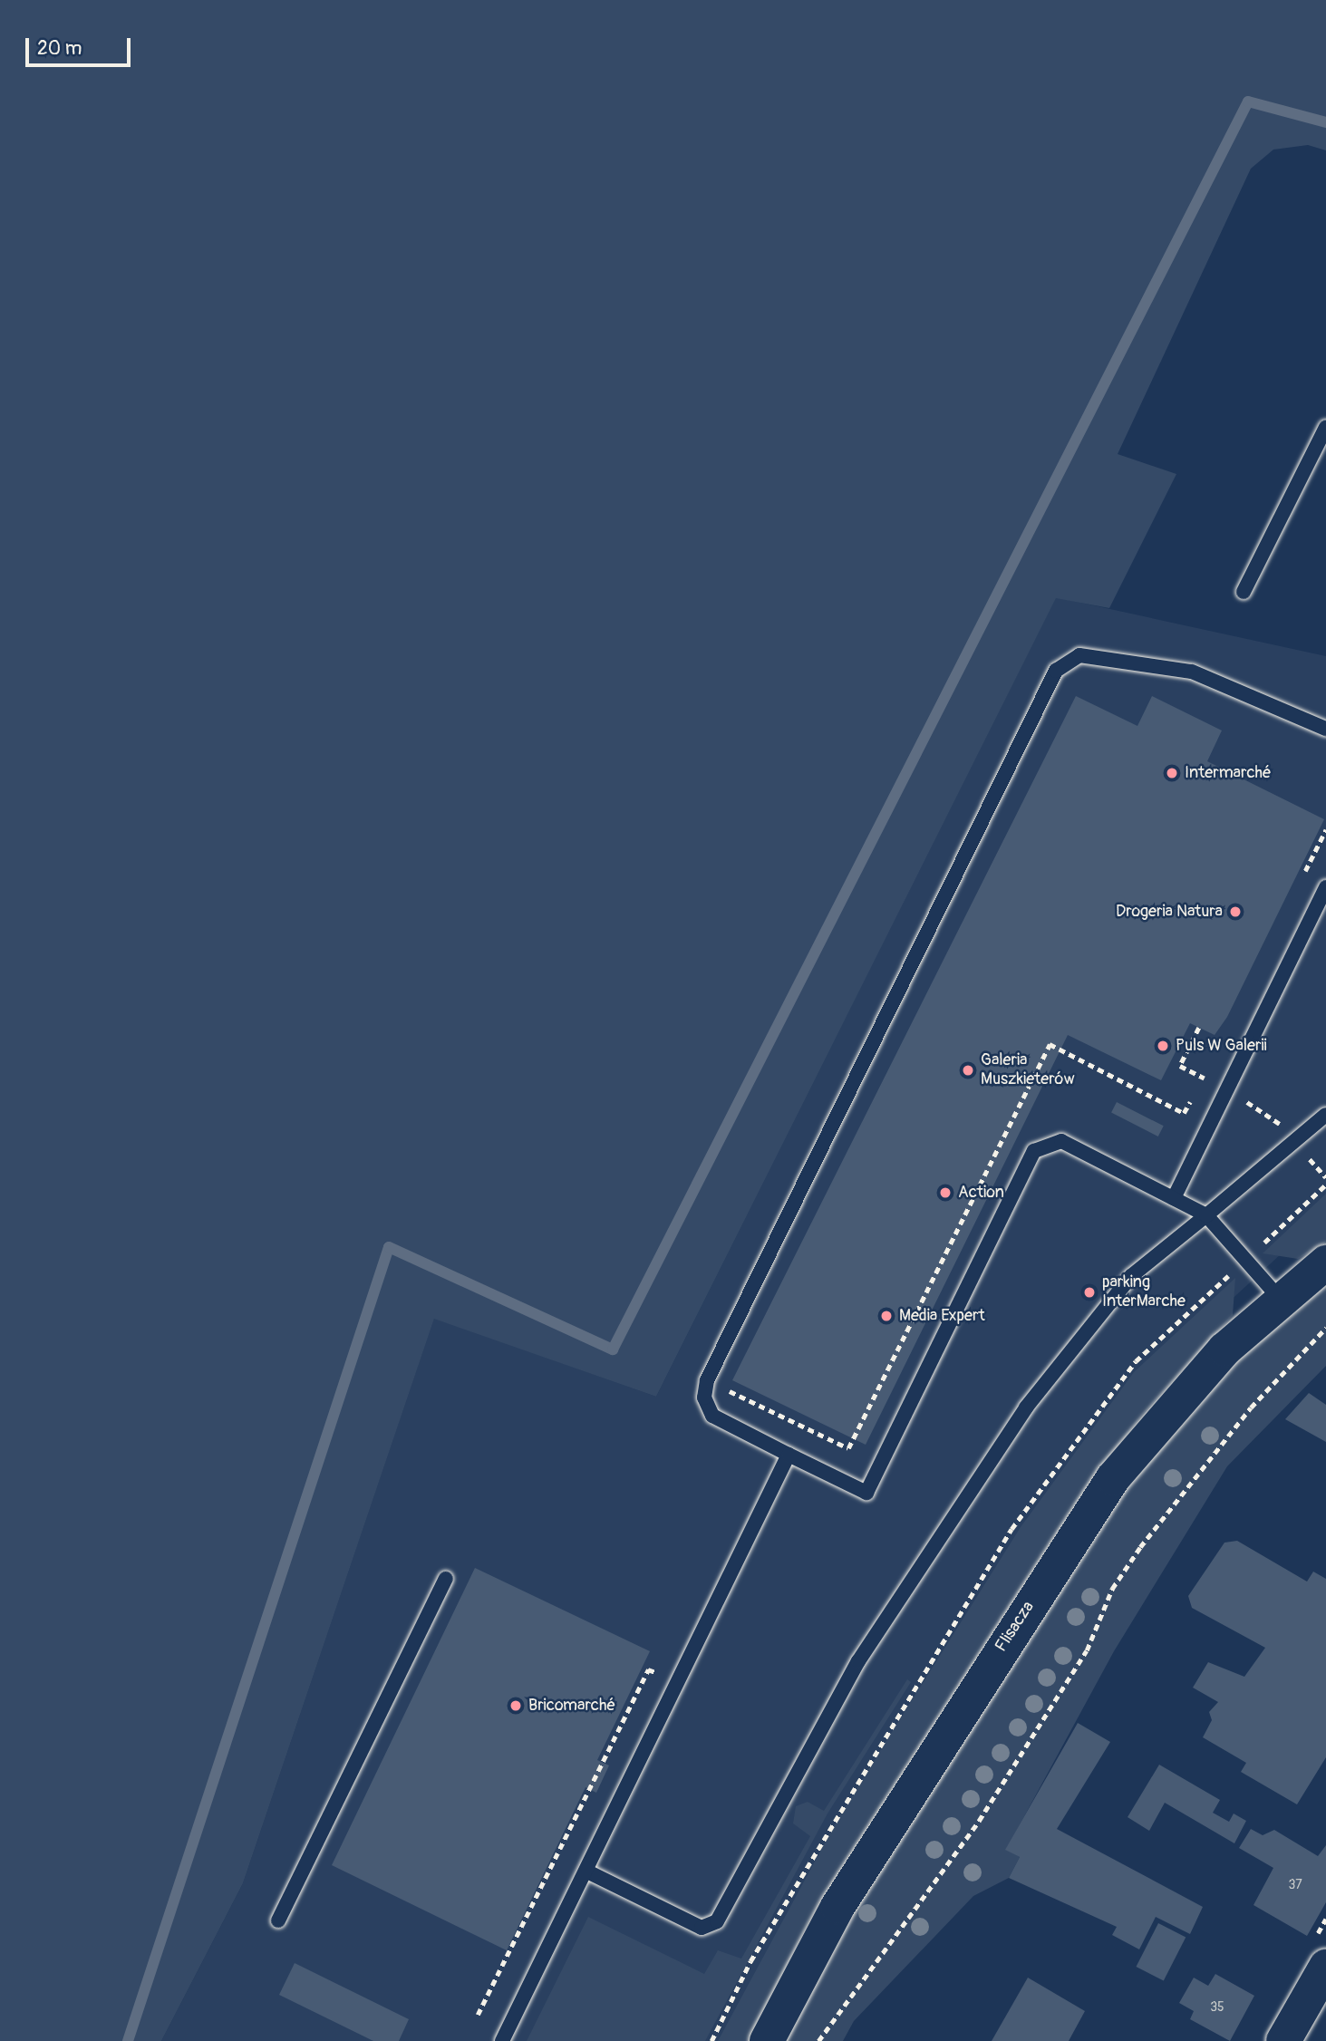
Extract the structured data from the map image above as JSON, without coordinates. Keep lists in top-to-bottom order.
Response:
{
  "streets": {
    "street": ["Flisacza"]
  },
  "places": [
    "Intermarché",
    "Drogeria Natura",
    "Puls W Galerii",
    "Galeria Muszkieterów",
    "Action",
    "parking InterMarche",
    "Media Expert",
    "Bricomarché"
  ],
  "house_numbers": ["37", "35"],
  "scale_bar": "20 m"
}
